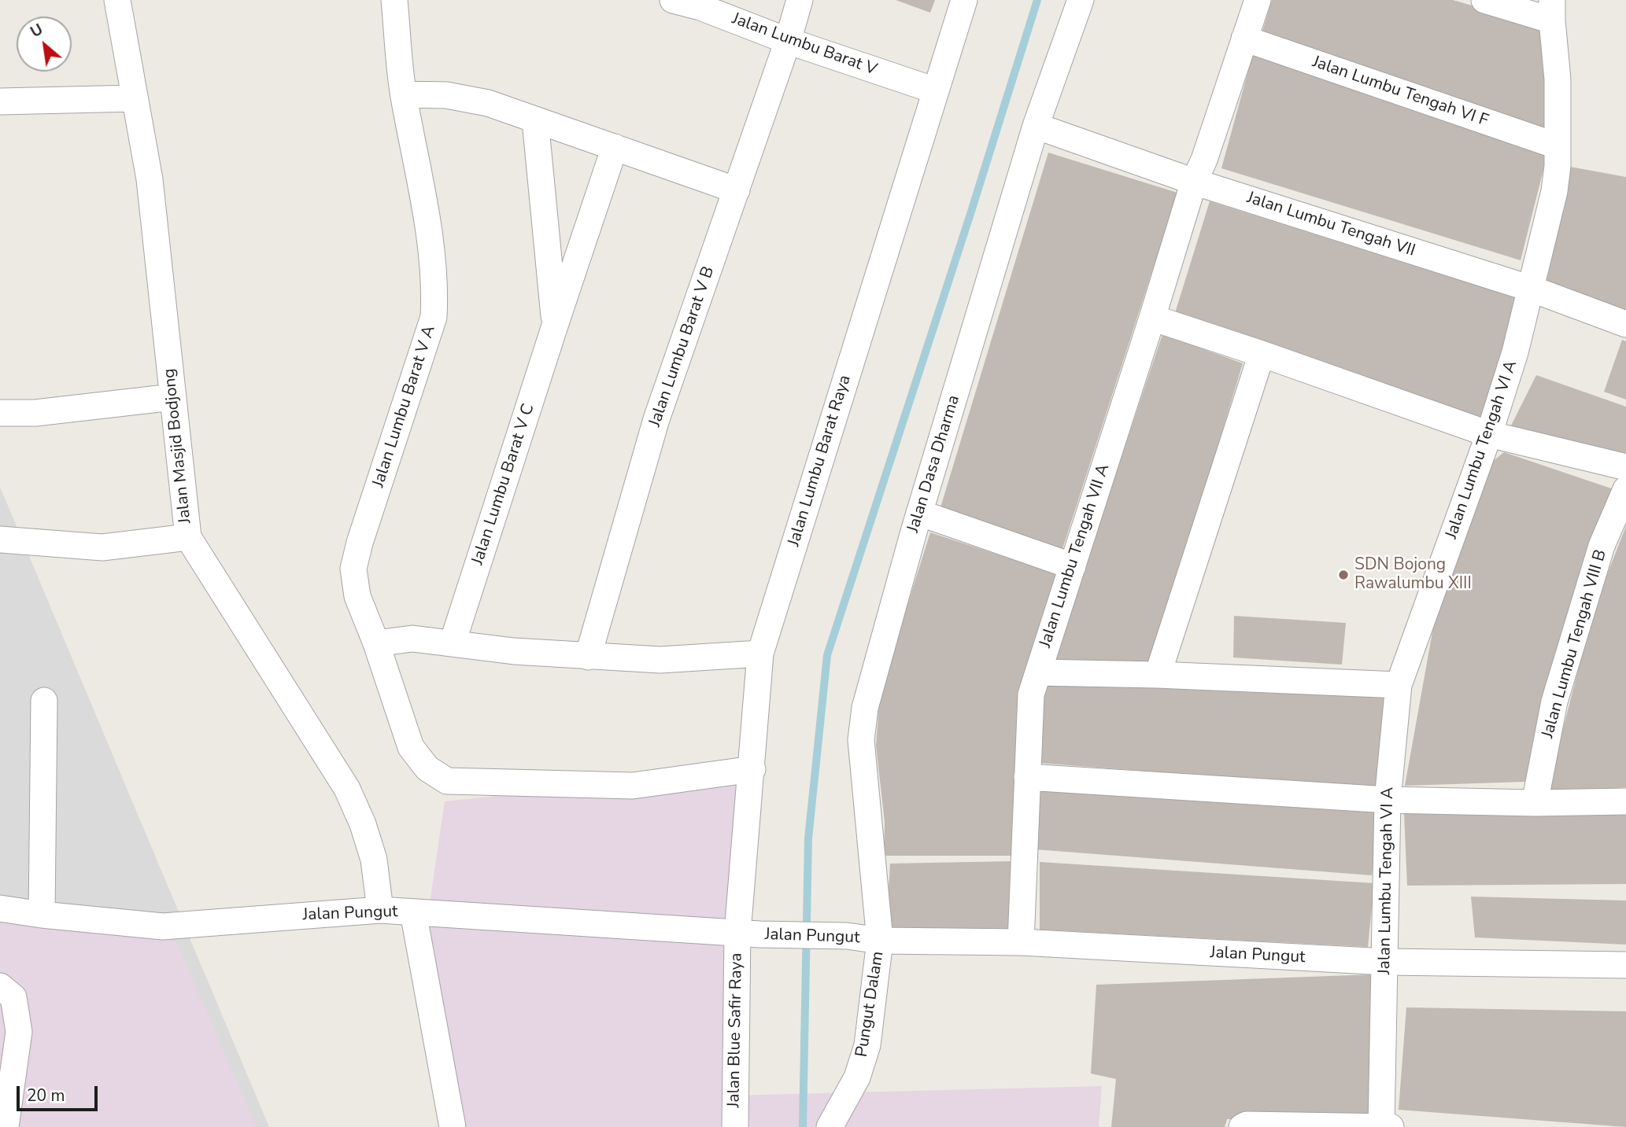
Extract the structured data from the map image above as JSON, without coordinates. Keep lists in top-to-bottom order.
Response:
{
  "streets": {
    "street": [
      "Jalan Lumbu Barat V",
      "Jalan Lumbu Tengah VI F",
      "Jalan Lumbu Tengah VII",
      "Jalan Lumbu Barat V B",
      "Jalan Lumbu Barat V A",
      "Jalan Masjid Bodjong",
      "Jalan Lumbu Tengah VI A",
      "Jalan Lumbu Barat Raya",
      "Jalan Dasa Dharma",
      "Jalan Lumbu Barat V C",
      "Jalan Lumbu Tengah VII A",
      "Jalan Lumbu Tengah VIII B",
      "Jalan Pungut",
      "Pungut Dalam",
      "Jalan Blue Safir Raya"
    ]
  },
  "crossings": [
    ["Jalan Lumbu Barat V", "Jalan Lumbu Barat V B"],
    ["Jalan Lumbu Barat V", "Jalan Lumbu Barat Raya"],
    ["Jalan Lumbu Tengah VI F", "Jalan Lumbu Tengah VI A"],
    ["Jalan Lumbu Tengah VI F", "Jalan Lumbu Tengah VII A"],
    ["Jalan Lumbu Tengah VII", "Jalan Lumbu Tengah VI A"],
    ["Jalan Lumbu Tengah VII", "Jalan Dasa Dharma"],
    ["Jalan Lumbu Tengah VII", "Jalan Lumbu Tengah VII A"],
    ["Jalan Lumbu Barat V A", "Jalan Lumbu Barat Raya"],
    ["Jalan Masjid Bodjong", "Jalan Pungut"],
    ["Jalan Lumbu Tengah VI A", "Jalan Pungut"],
    ["Jalan Lumbu Barat Raya", "Jalan Pungut"],
    ["Jalan Lumbu Barat Raya", "Jalan Blue Safir Raya"],
    ["Jalan Dasa Dharma", "Jalan Pungut"],
    ["Jalan Dasa Dharma", "Pungut Dalam"],
    ["Jalan Lumbu Tengah VII A", "Jalan Pungut"],
    ["Jalan Pungut", "Pungut Dalam"],
    ["Jalan Pungut", "Jalan Blue Safir Raya"]
  ],
  "places": ["SDN Bojong Rawalumbu XIII"],
  "scale_bar": "20 m",
  "north": "top left"
}
